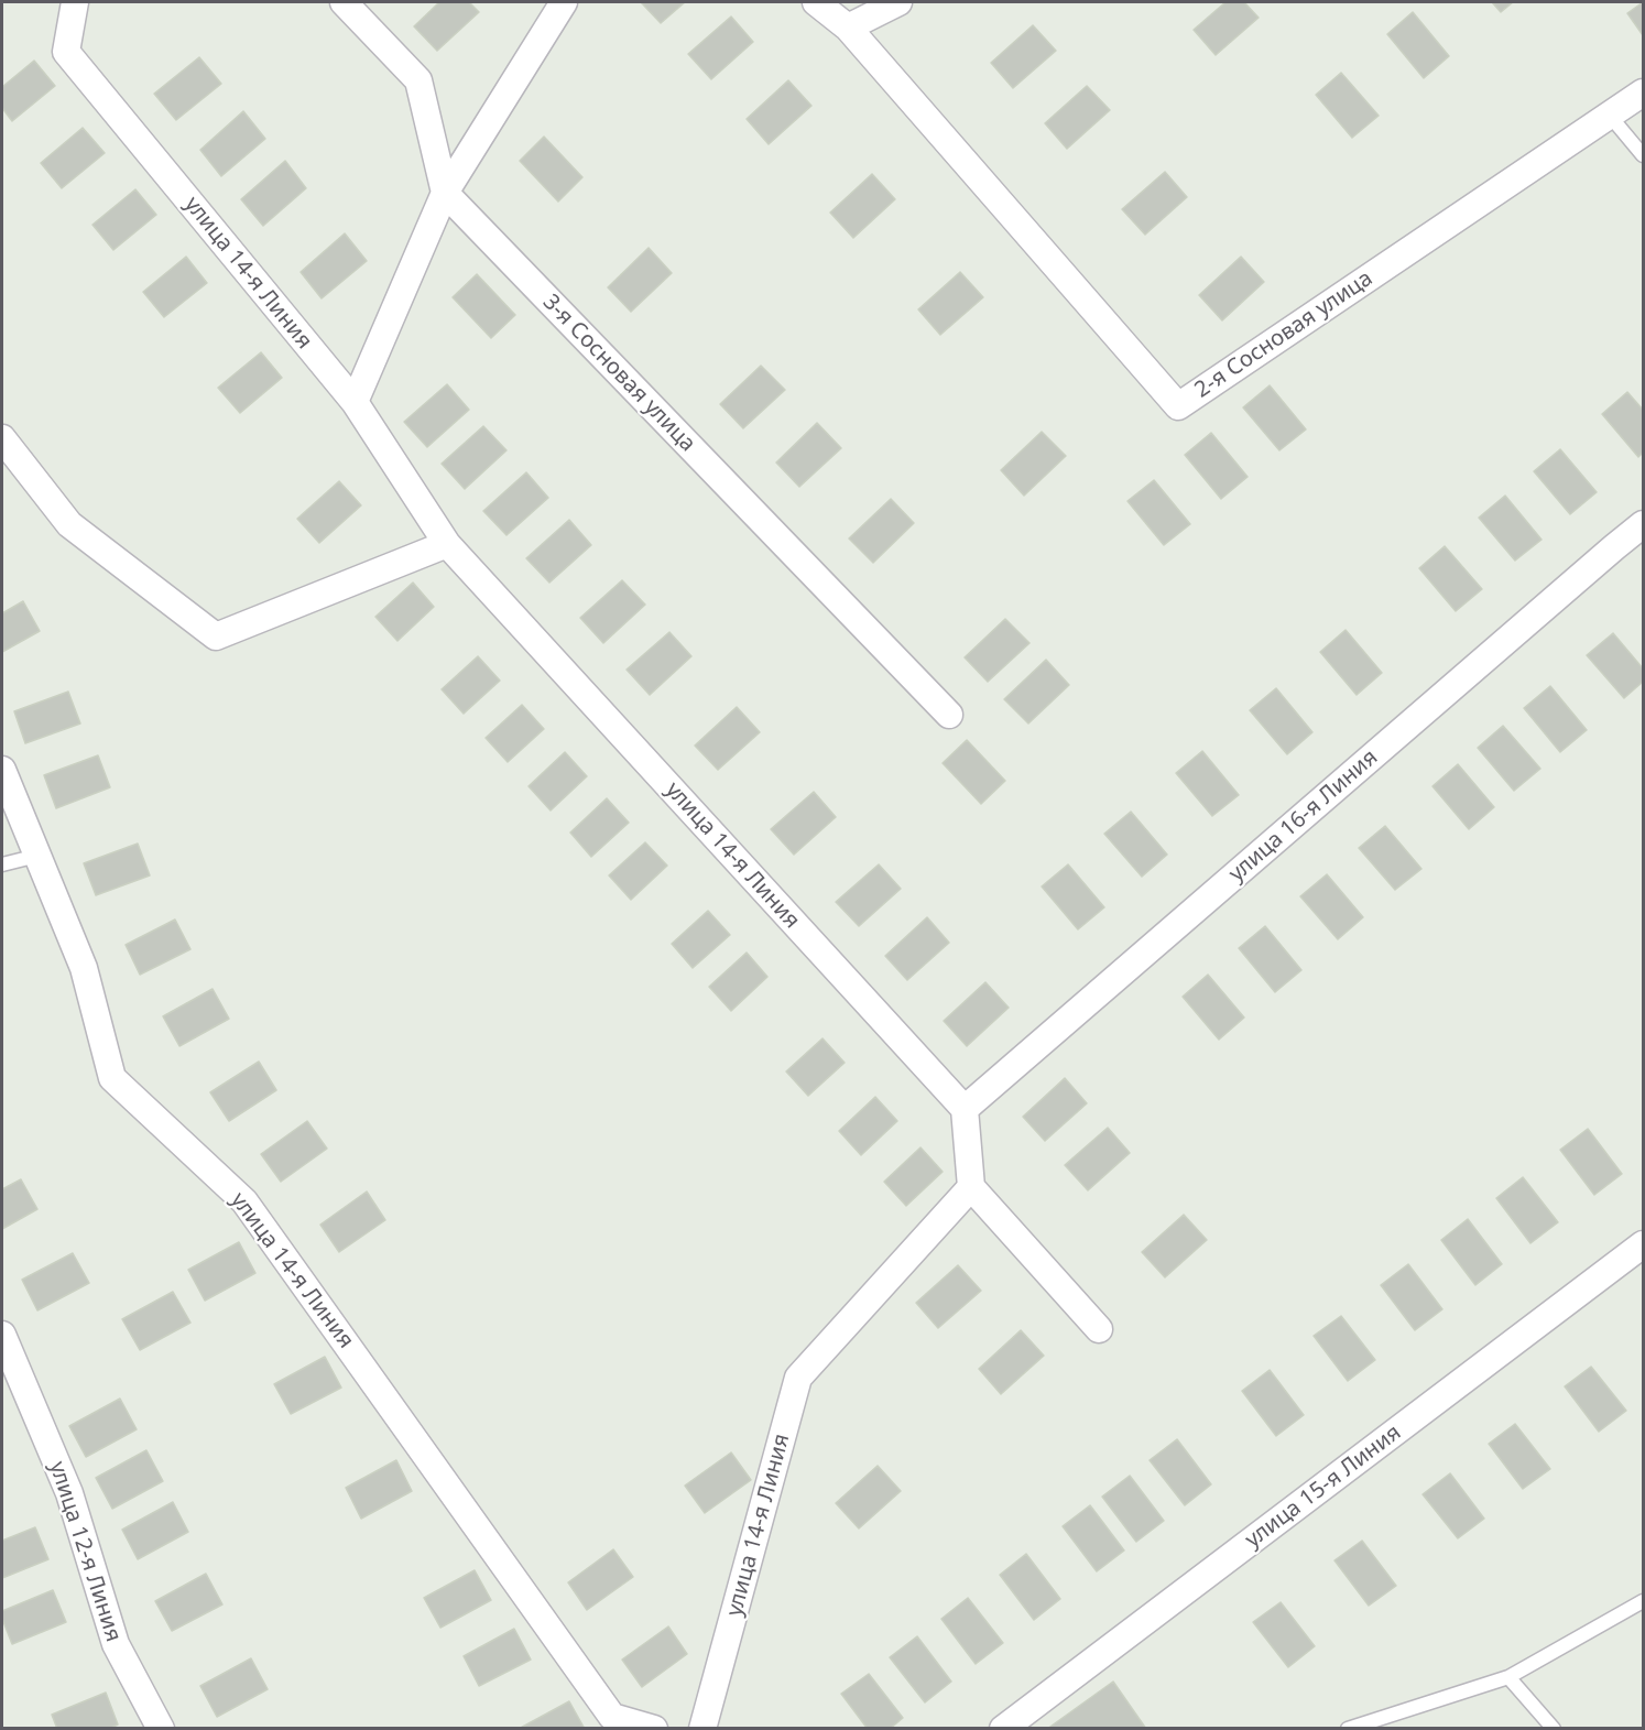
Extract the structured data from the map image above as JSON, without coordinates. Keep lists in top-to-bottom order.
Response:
{
  "streets": {
    "street": [
      "улица 14-я Линия",
      "2-я Сосновая улица",
      "3-я Сосновая улица",
      "улица 16-я Линия",
      "улица 15-я Линия",
      "улица 12-я Линия"
    ]
  },
  "crossings": [
    ["улица 14-я Линия", "улица 16-я Линия"]
  ]
}
